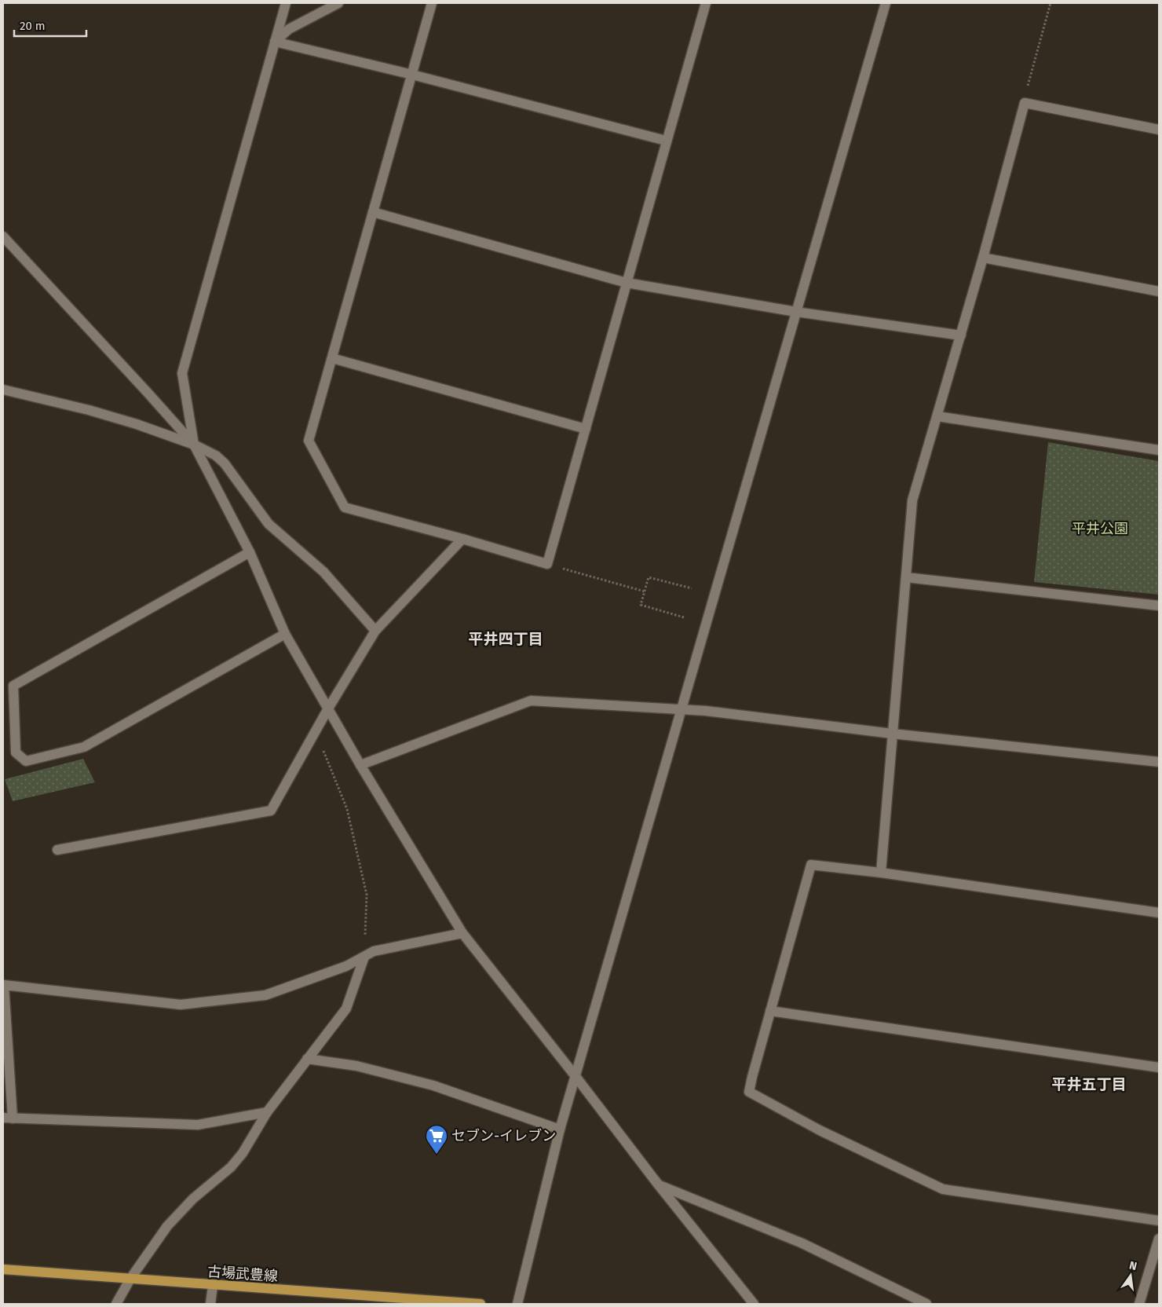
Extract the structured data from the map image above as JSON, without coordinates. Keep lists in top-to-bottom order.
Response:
{
  "streets": {
    "main road": ["古場武豊線"]
  },
  "districts": ["平井四丁目", "平井五丁目"],
  "parks": ["平井公園"],
  "places": {
    "supermarket": ["セブン-イレブン"]
  },
  "scale_bar": "20 m",
  "north": "top"
}
